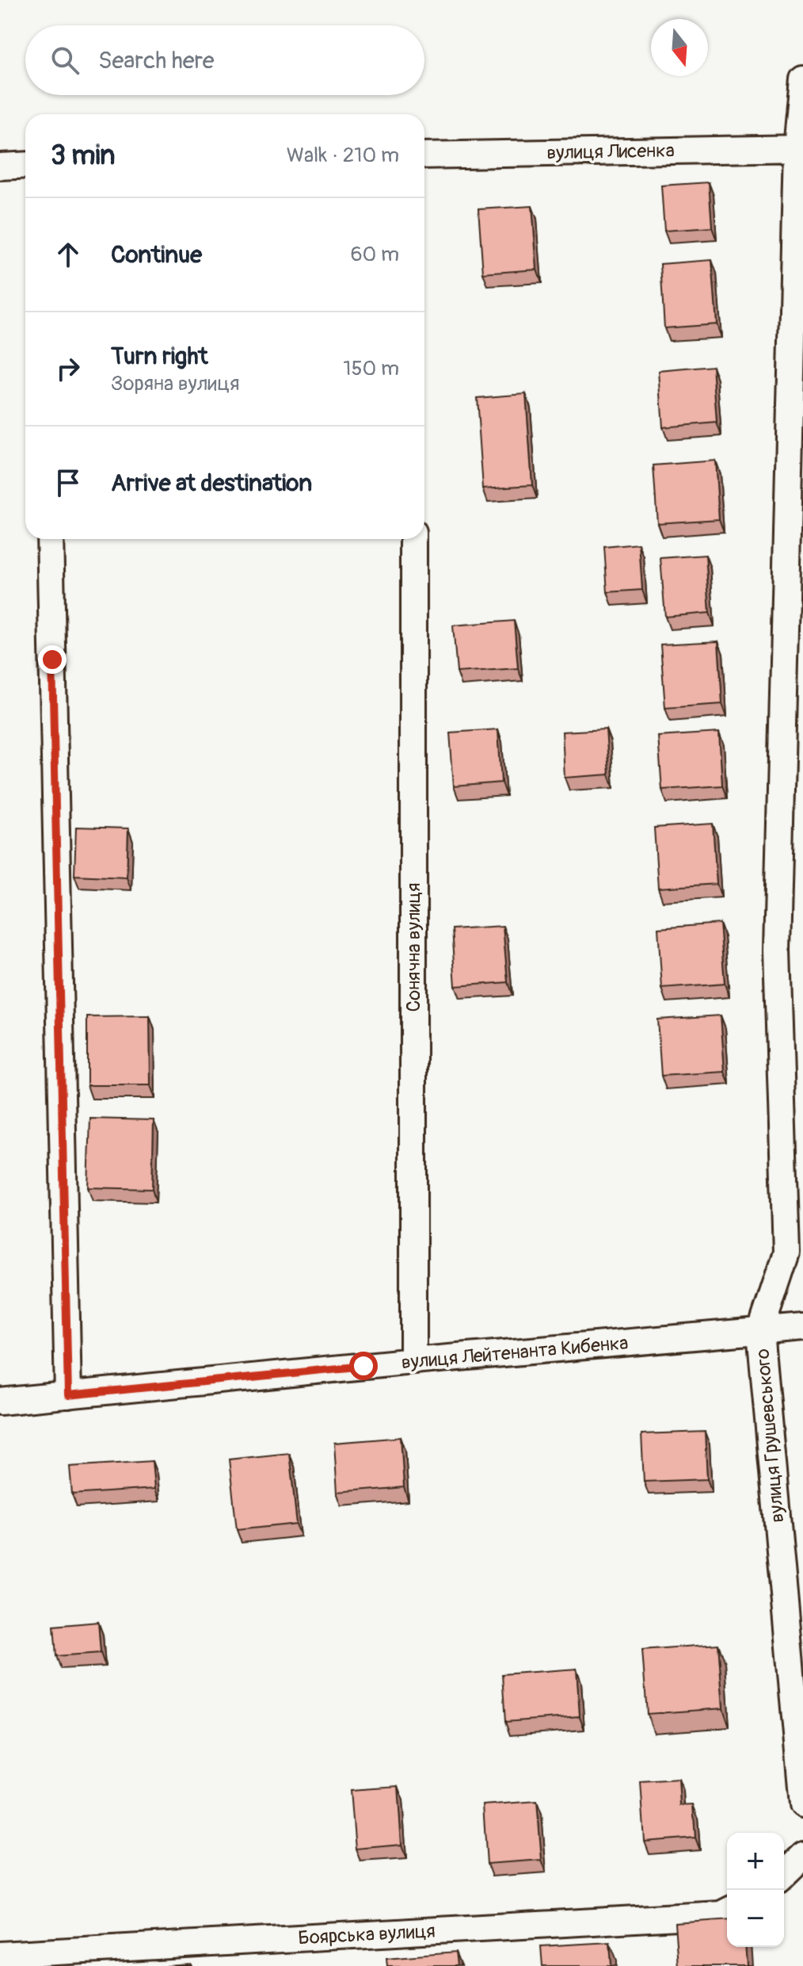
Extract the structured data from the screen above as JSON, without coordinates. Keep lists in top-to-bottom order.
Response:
{
  "streets": {
    "street": [
      "вулиця Лисенка",
      "Сонячна вулиця",
      "вулиця Лейтенанта Кибенка",
      "вулиця Грушевського",
      "Боярська вулиця"
    ]
  },
  "crossings": [
    ["Сонячна вулиця", "вулиця Лейтенанта Кибенка"],
    ["вулиця Лейтенанта Кибенка", "вулиця Грушевського"]
  ],
  "north": "bottom",
  "page": {
    "search": "Search here",
    "heading": ["3 min", "Walk · 210 m"],
    "list": [
      ["Continue", "60 m"],
      ["Turn right", "Зоряна вулиця", "150 m"],
      "Arrive at destination"
    ],
    "map_buttons": ["+", "−"]
  }
}
